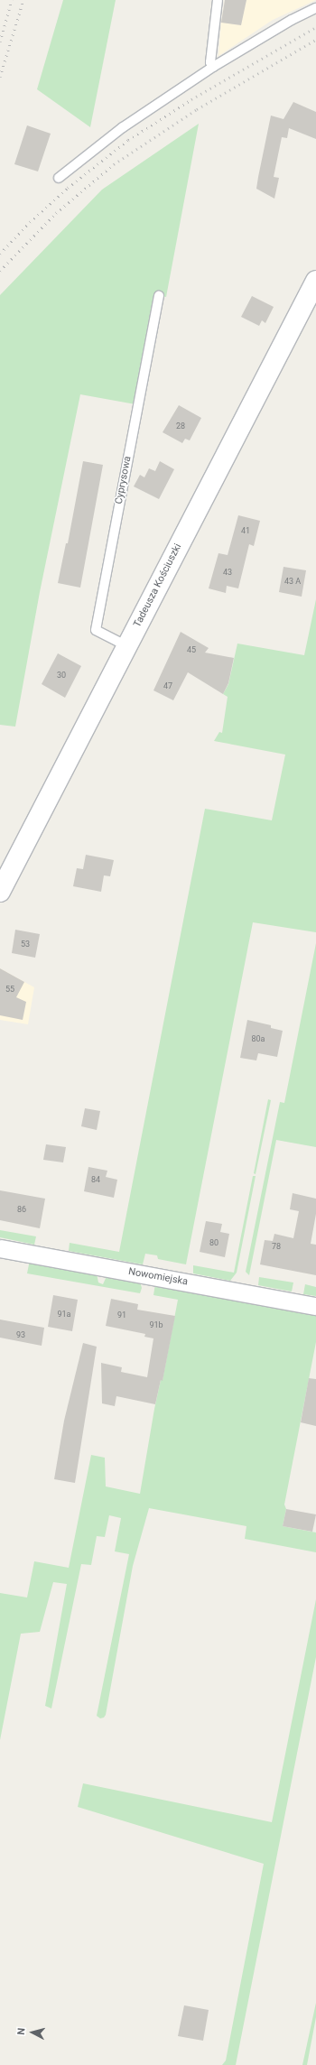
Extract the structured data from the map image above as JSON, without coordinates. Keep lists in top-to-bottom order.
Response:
{
  "streets": {
    "street": ["Tadeusza Kościuszki", "Nowomiejska"],
    "lane": ["Cyprysowa"]
  },
  "crossings": [
    ["Cyprysowa", "Tadeusza Kościuszki"]
  ],
  "house_numbers": [
    "28",
    "41",
    "43",
    "43 A",
    "45",
    "30",
    "47",
    "53",
    "55",
    "80a",
    "84",
    "86",
    "80",
    "78",
    "91a",
    "91",
    "91b",
    "93"
  ],
  "north": "left"
}
